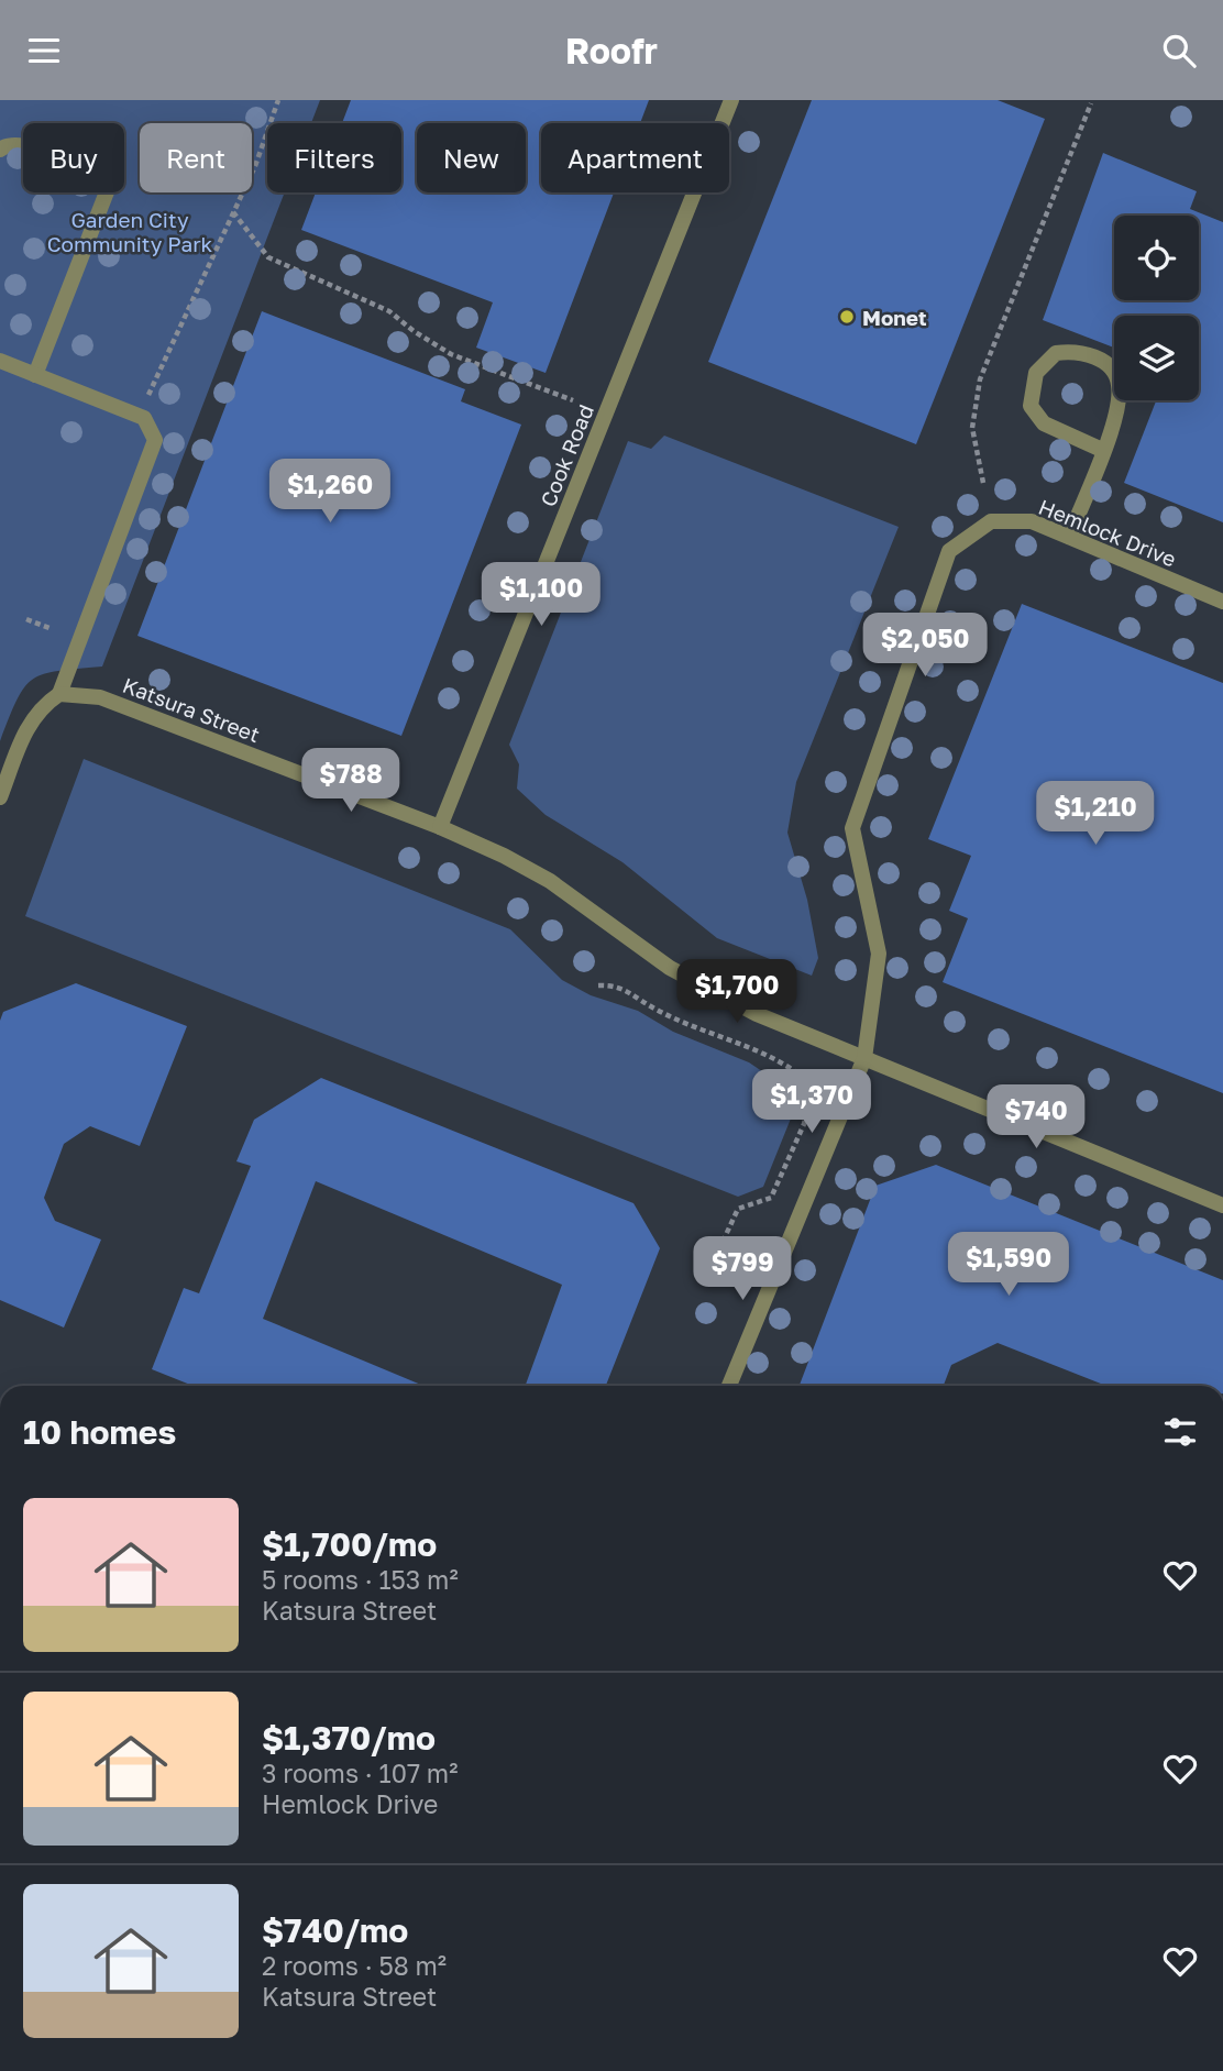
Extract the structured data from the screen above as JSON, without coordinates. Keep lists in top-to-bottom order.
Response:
{
  "streets": {
    "street": ["Cook Road", "Hemlock Drive", "Katsura Street"]
  },
  "crossings": [
    ["Cook Road", "Katsura Street"],
    ["Hemlock Drive", "Katsura Street"]
  ],
  "parks": ["Garden City Community Park"],
  "places": ["Monet"],
  "page": {
    "header": "Roofr",
    "chip": [
      "Buy",
      "Rent",
      "Filters",
      "New",
      "Apartment"
    ],
    "price": [
      "$1,260",
      "$1,100",
      "$2,050",
      "$788",
      "$1,210",
      "$1,700",
      "$1,370",
      "$740",
      "$1,590",
      "$799"
    ],
    "heading": "10 homes",
    "list": [
      {
        "name": "$1,700/mo",
        "note": "5 rooms · 153 m² · Katsura Street"
      },
      {
        "name": "$1,370/mo",
        "note": "3 rooms · 107 m² · Hemlock Drive"
      },
      {
        "name": "$740/mo",
        "note": "2 rooms · 58 m² · Katsura Street"
      }
    ]
  }
}
